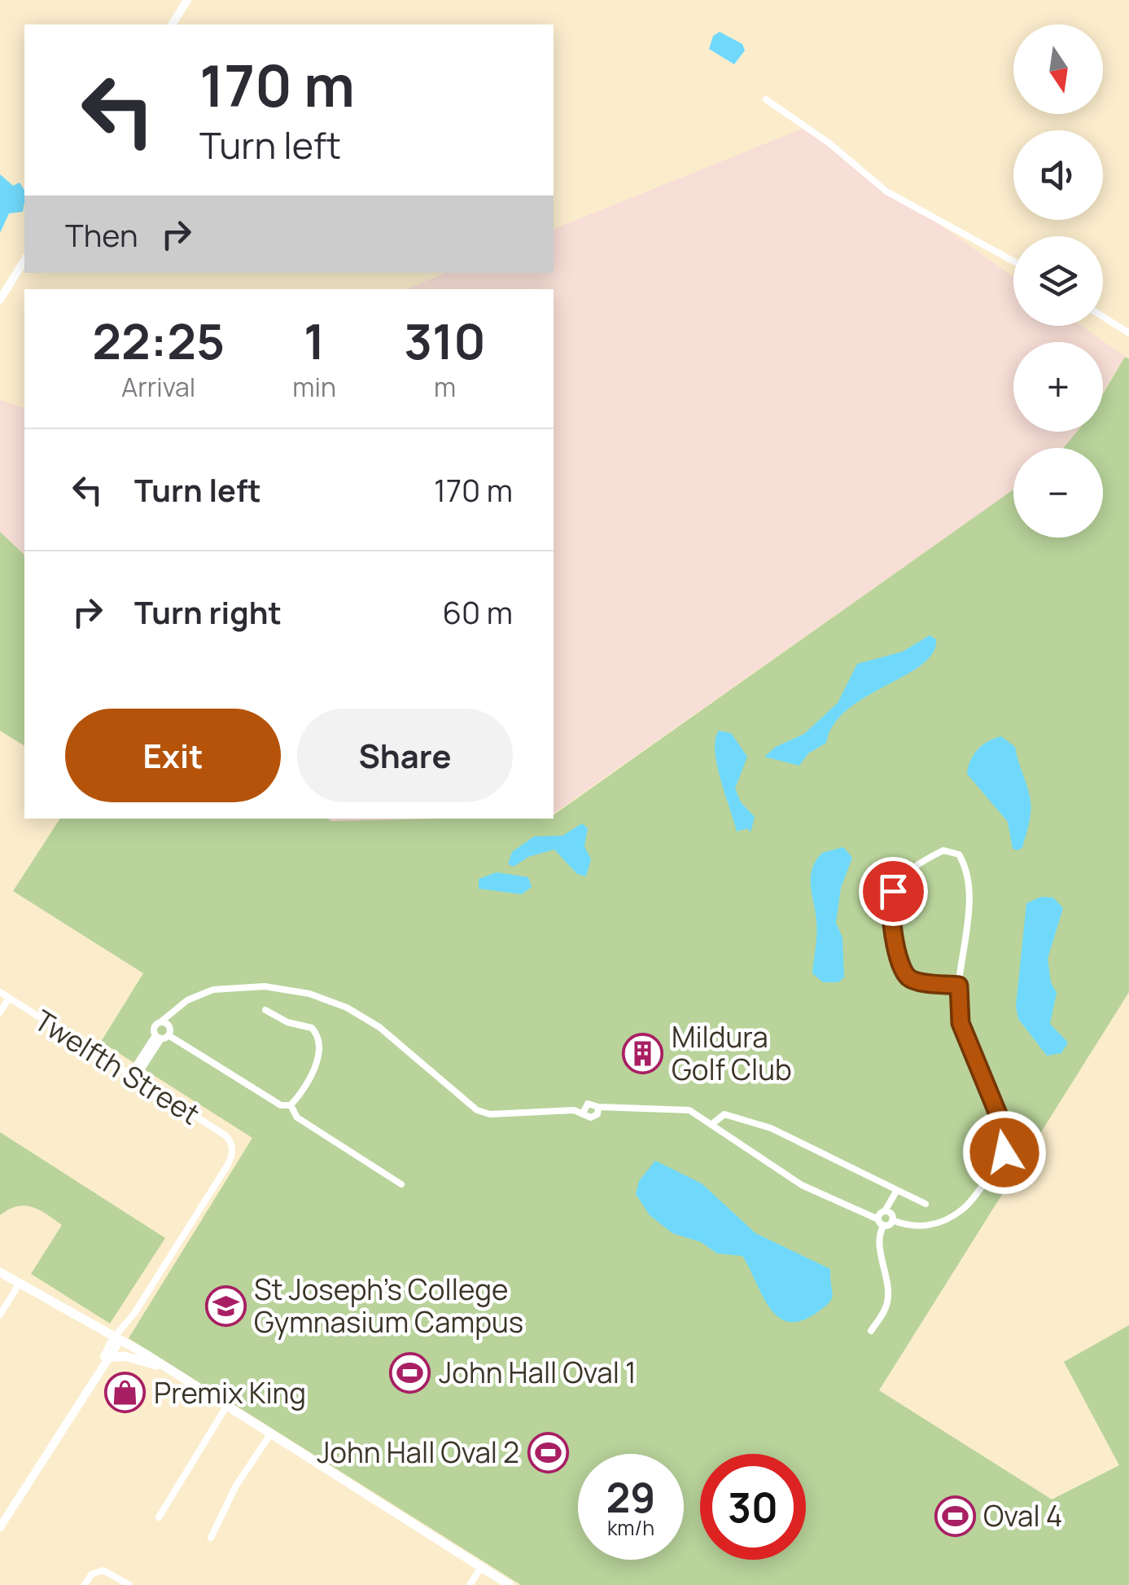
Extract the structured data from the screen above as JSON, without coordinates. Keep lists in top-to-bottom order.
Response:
{
  "streets": {
    "street": ["Twelfth Street"]
  },
  "places": {
    "building": ["Mildura Golf Club"],
    "school or university": ["St Joseph's College Gymnasium Campus"],
    "sports": ["John Hall Oval 1", "John Hall Oval 2", "Oval 4"],
    "shop": ["Premix King"]
  },
  "north": "bottom",
  "page": {
    "map_buttons": ["+", "−"],
    "turn": ["170 m", "Turn left"],
    "then": "Then",
    "eta": [
      "22:25",
      "Arrival",
      "1",
      "min",
      "310",
      "m"
    ],
    "list": [
      {
        "name": "Turn left",
        "value": "170 m"
      },
      {
        "name": "Turn right",
        "value": "60 m"
      }
    ],
    "buttons": ["Exit", "Share"],
    "speed": "29 km/h",
    "limit": "30"
  }
}
